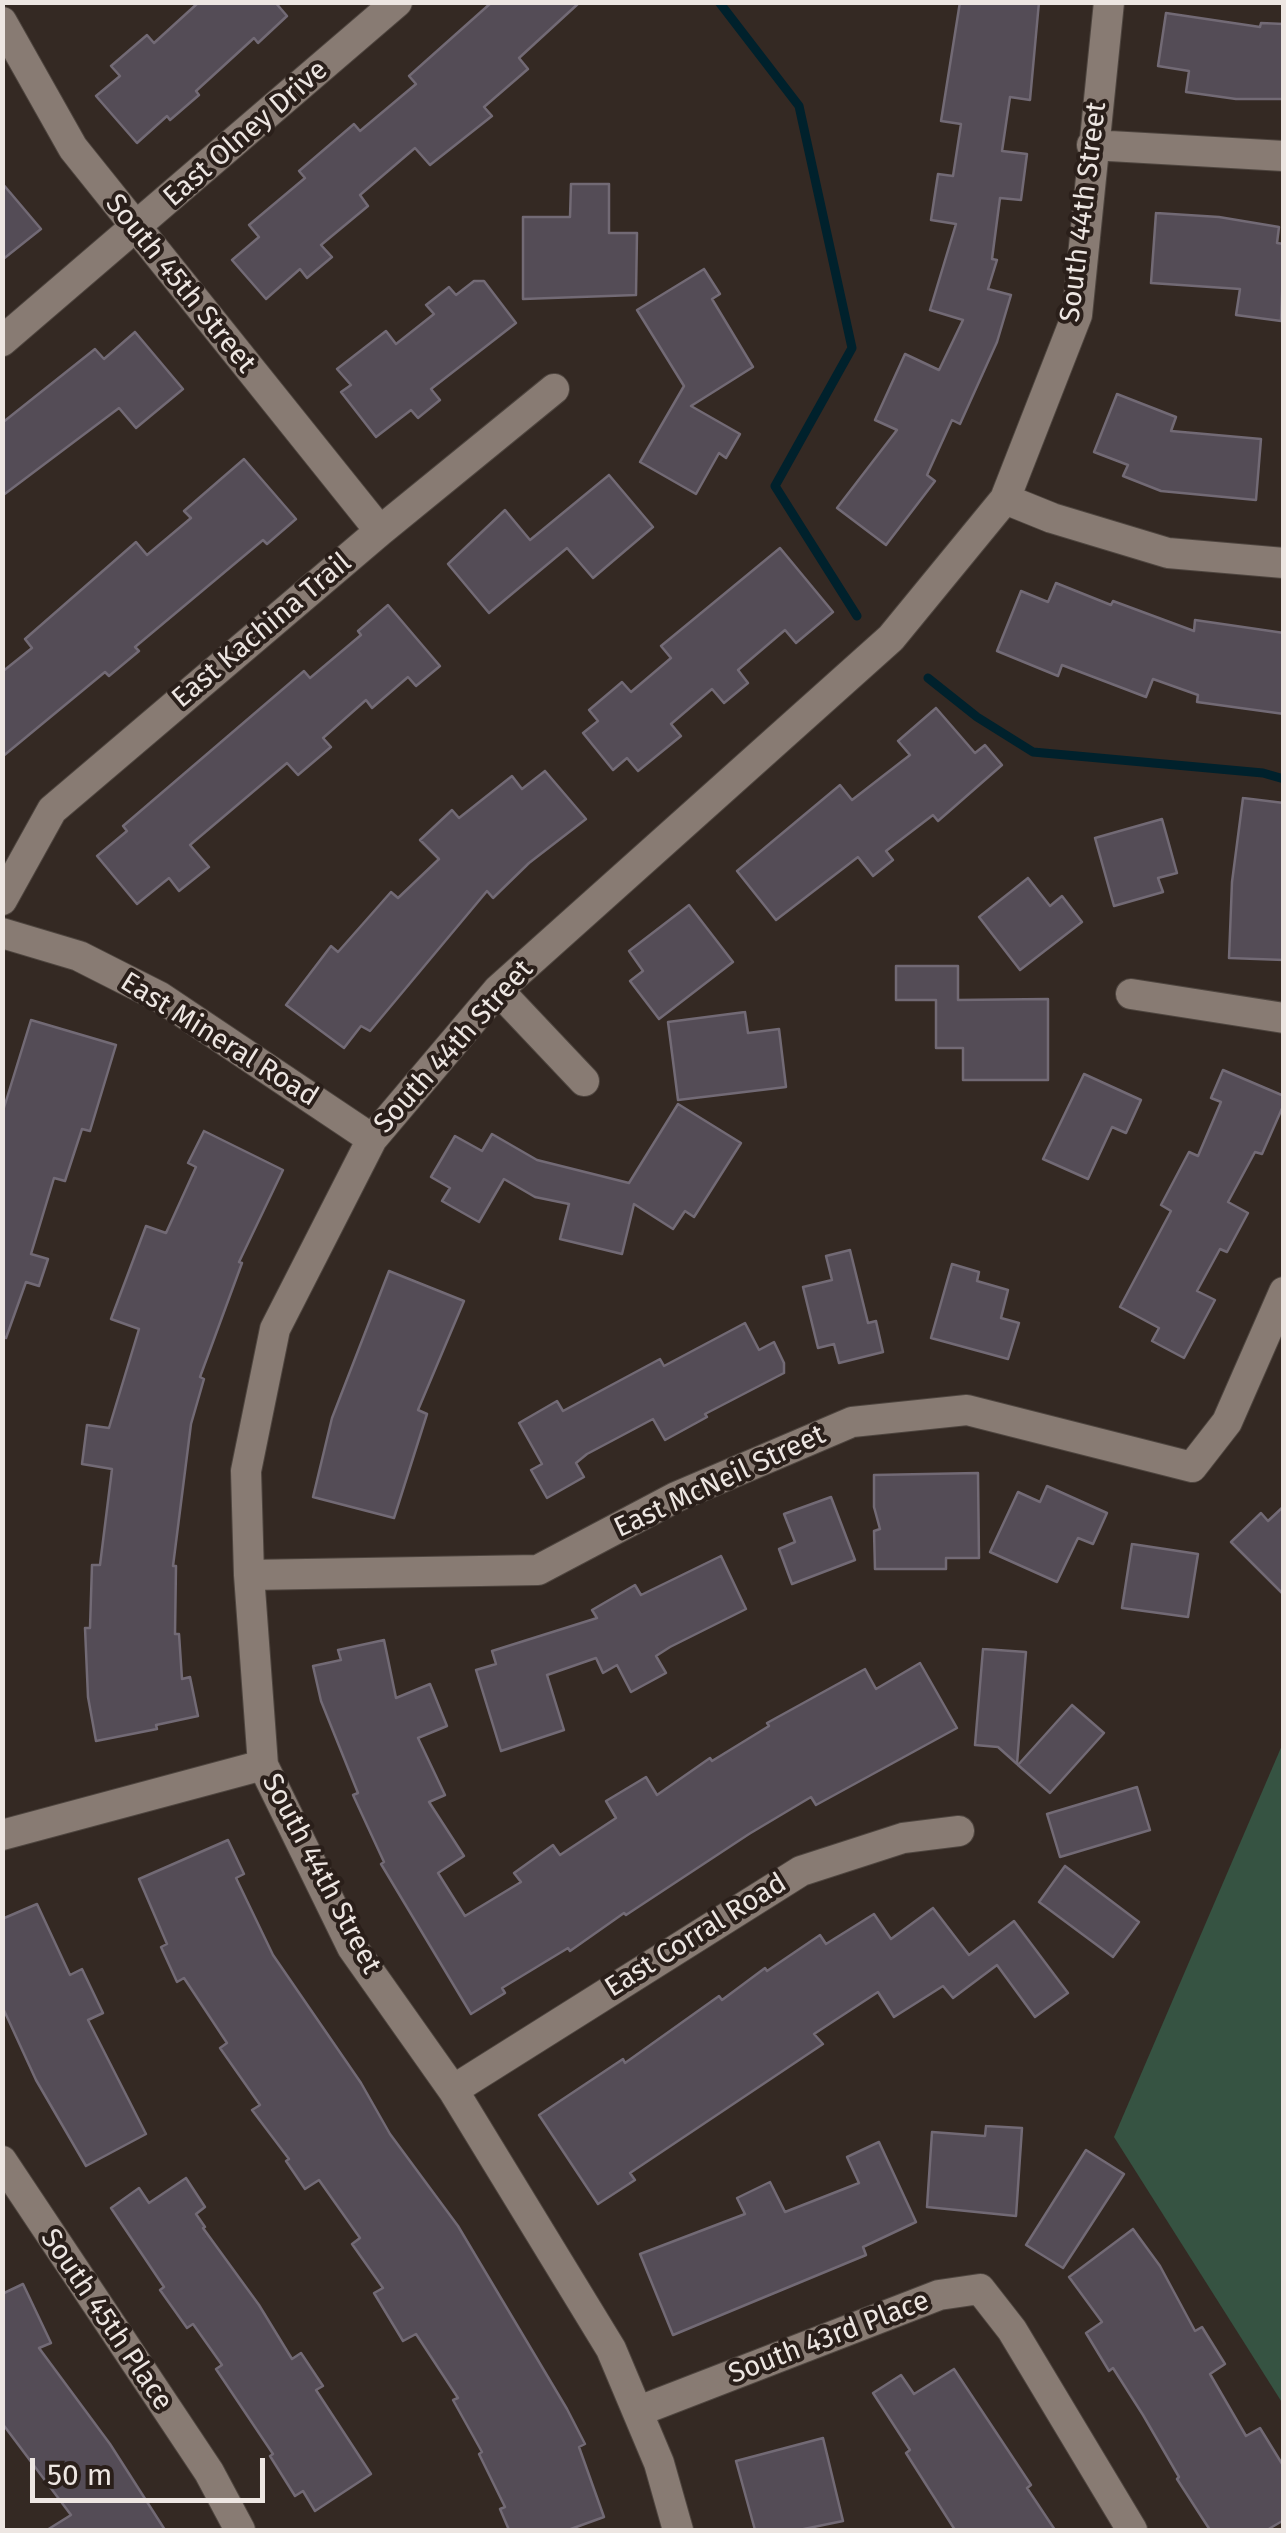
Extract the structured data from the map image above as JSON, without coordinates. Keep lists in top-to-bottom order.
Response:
{
  "streets": {
    "street": [
      "East Olney Drive",
      "South 44th Street",
      "South 45th Street",
      "East Kachina Trail",
      "East Mineral Road",
      "East McNeil Street",
      "East Corral Road",
      "South 45th Place",
      "South 43rd Place"
    ]
  },
  "crossings": [
    ["East Olney Drive", "South 45th Street"],
    ["South 44th Street", "East Mineral Road"],
    ["South 44th Street", "East McNeil Street"],
    ["South 44th Street", "East Corral Road"],
    ["South 44th Street", "South 43rd Place"],
    ["South 45th Street", "East Kachina Trail"]
  ],
  "scale_bar": "50 m"
}
